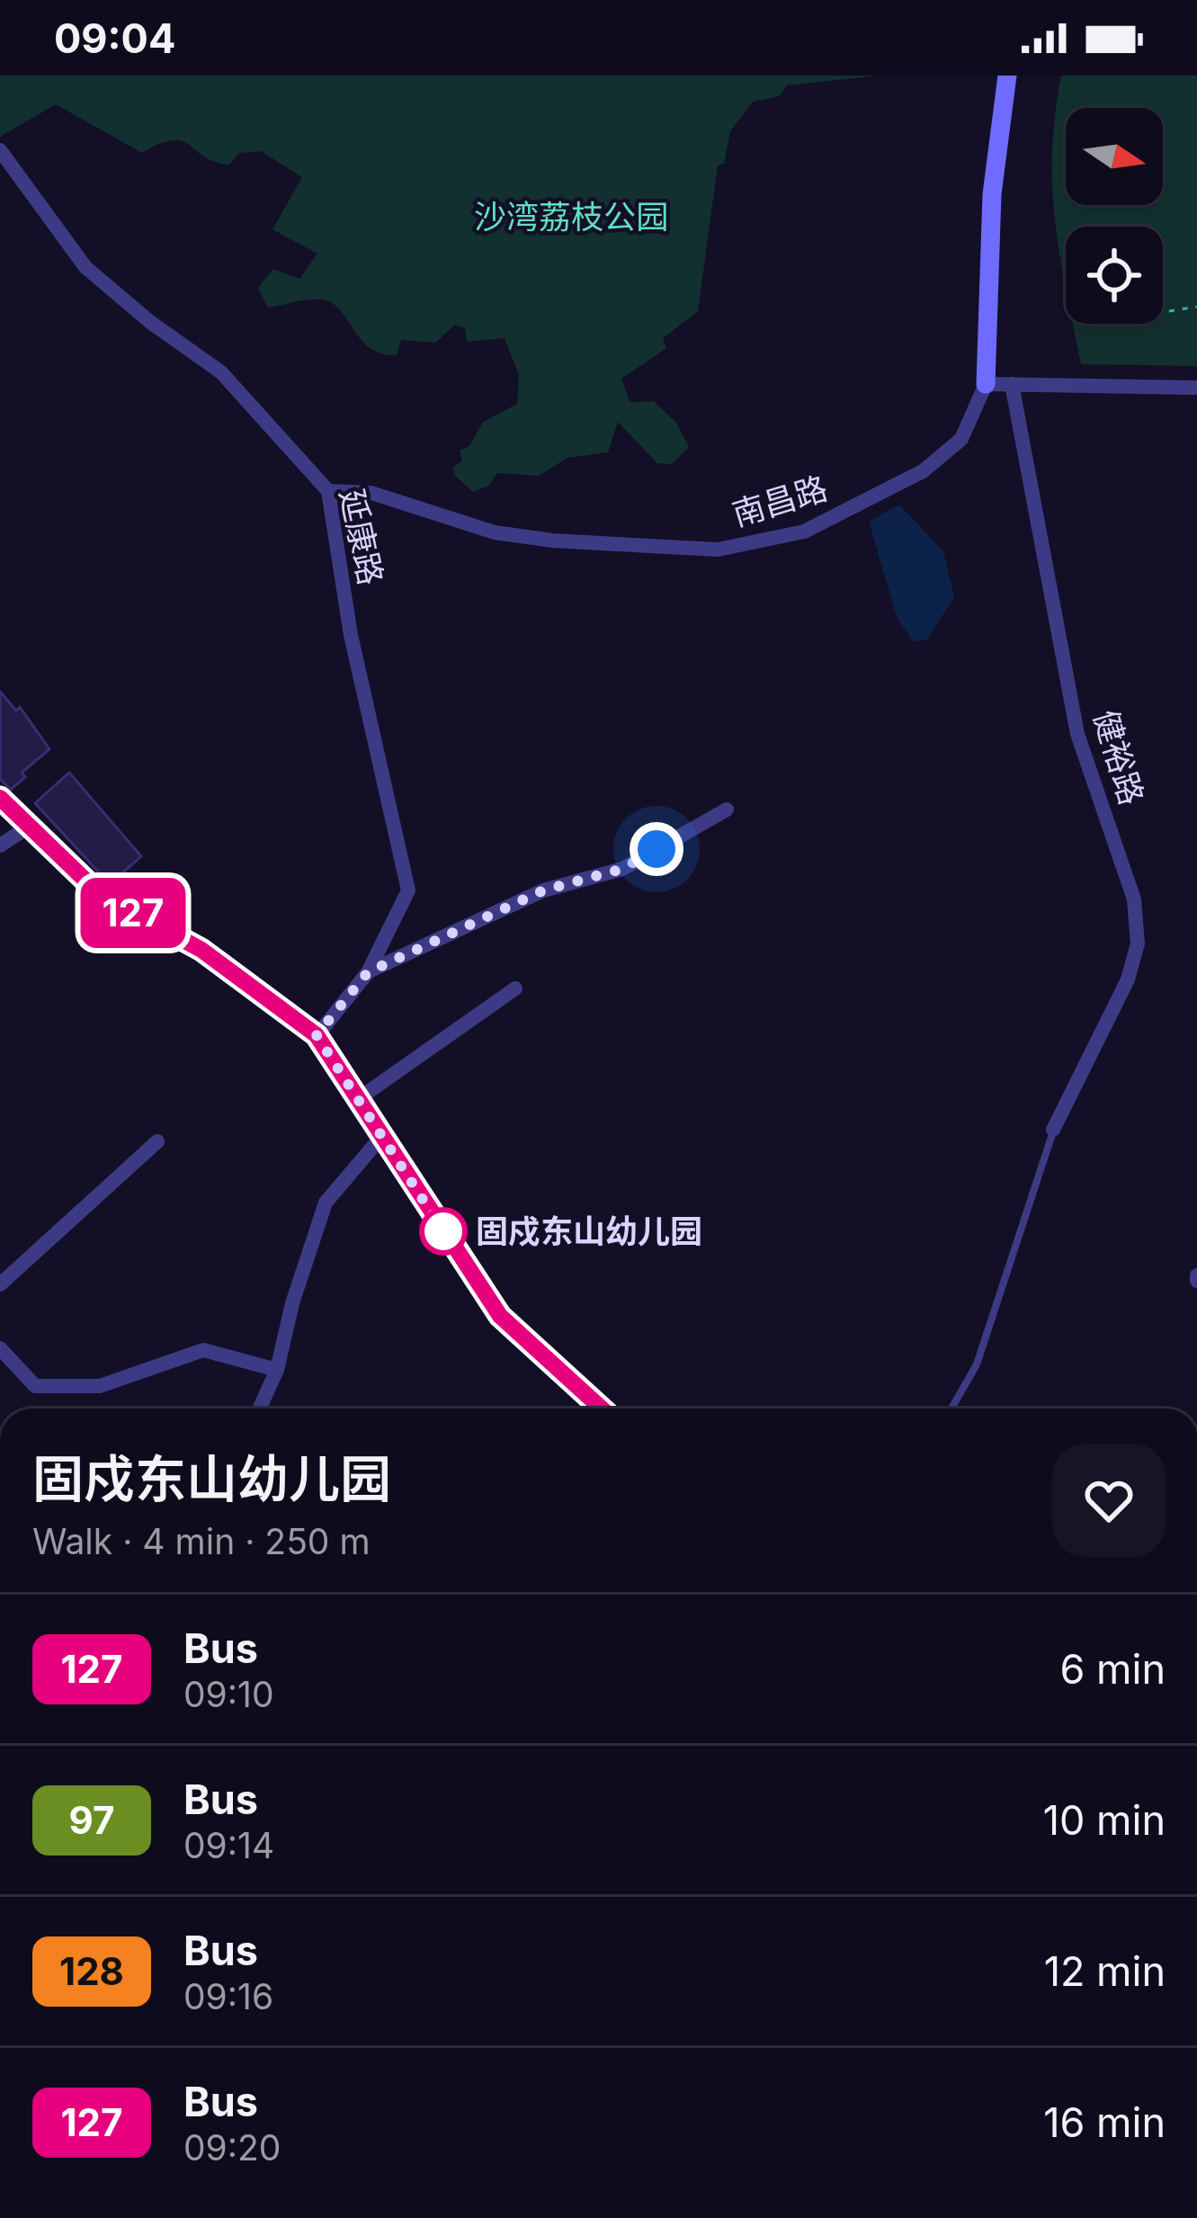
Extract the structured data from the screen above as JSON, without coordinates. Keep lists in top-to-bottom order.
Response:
{
  "streets": {
    "street": ["南昌路", "延康路", "健裕路"]
  },
  "crossings": [
    ["南昌路", "延康路"]
  ],
  "parks": ["沙湾荔枝公园"],
  "places": ["固戍东山幼儿园"],
  "lines": ["bus line 127"],
  "north": "right",
  "page": {
    "status": "09:04",
    "on_map": "127",
    "heading": ["固戍东山幼儿园", "Walk · 4 min · 250 m"],
    "list": [
      {
        "mark": "127",
        "name": "Bus",
        "note": "09:10",
        "value": "6 min"
      },
      {
        "mark": "97",
        "name": "Bus",
        "note": "09:14",
        "value": "10 min"
      },
      {
        "mark": "128",
        "name": "Bus",
        "note": "09:16",
        "value": "12 min"
      },
      {
        "mark": "127",
        "name": "Bus",
        "note": "09:20",
        "value": "16 min"
      }
    ]
  }
}
